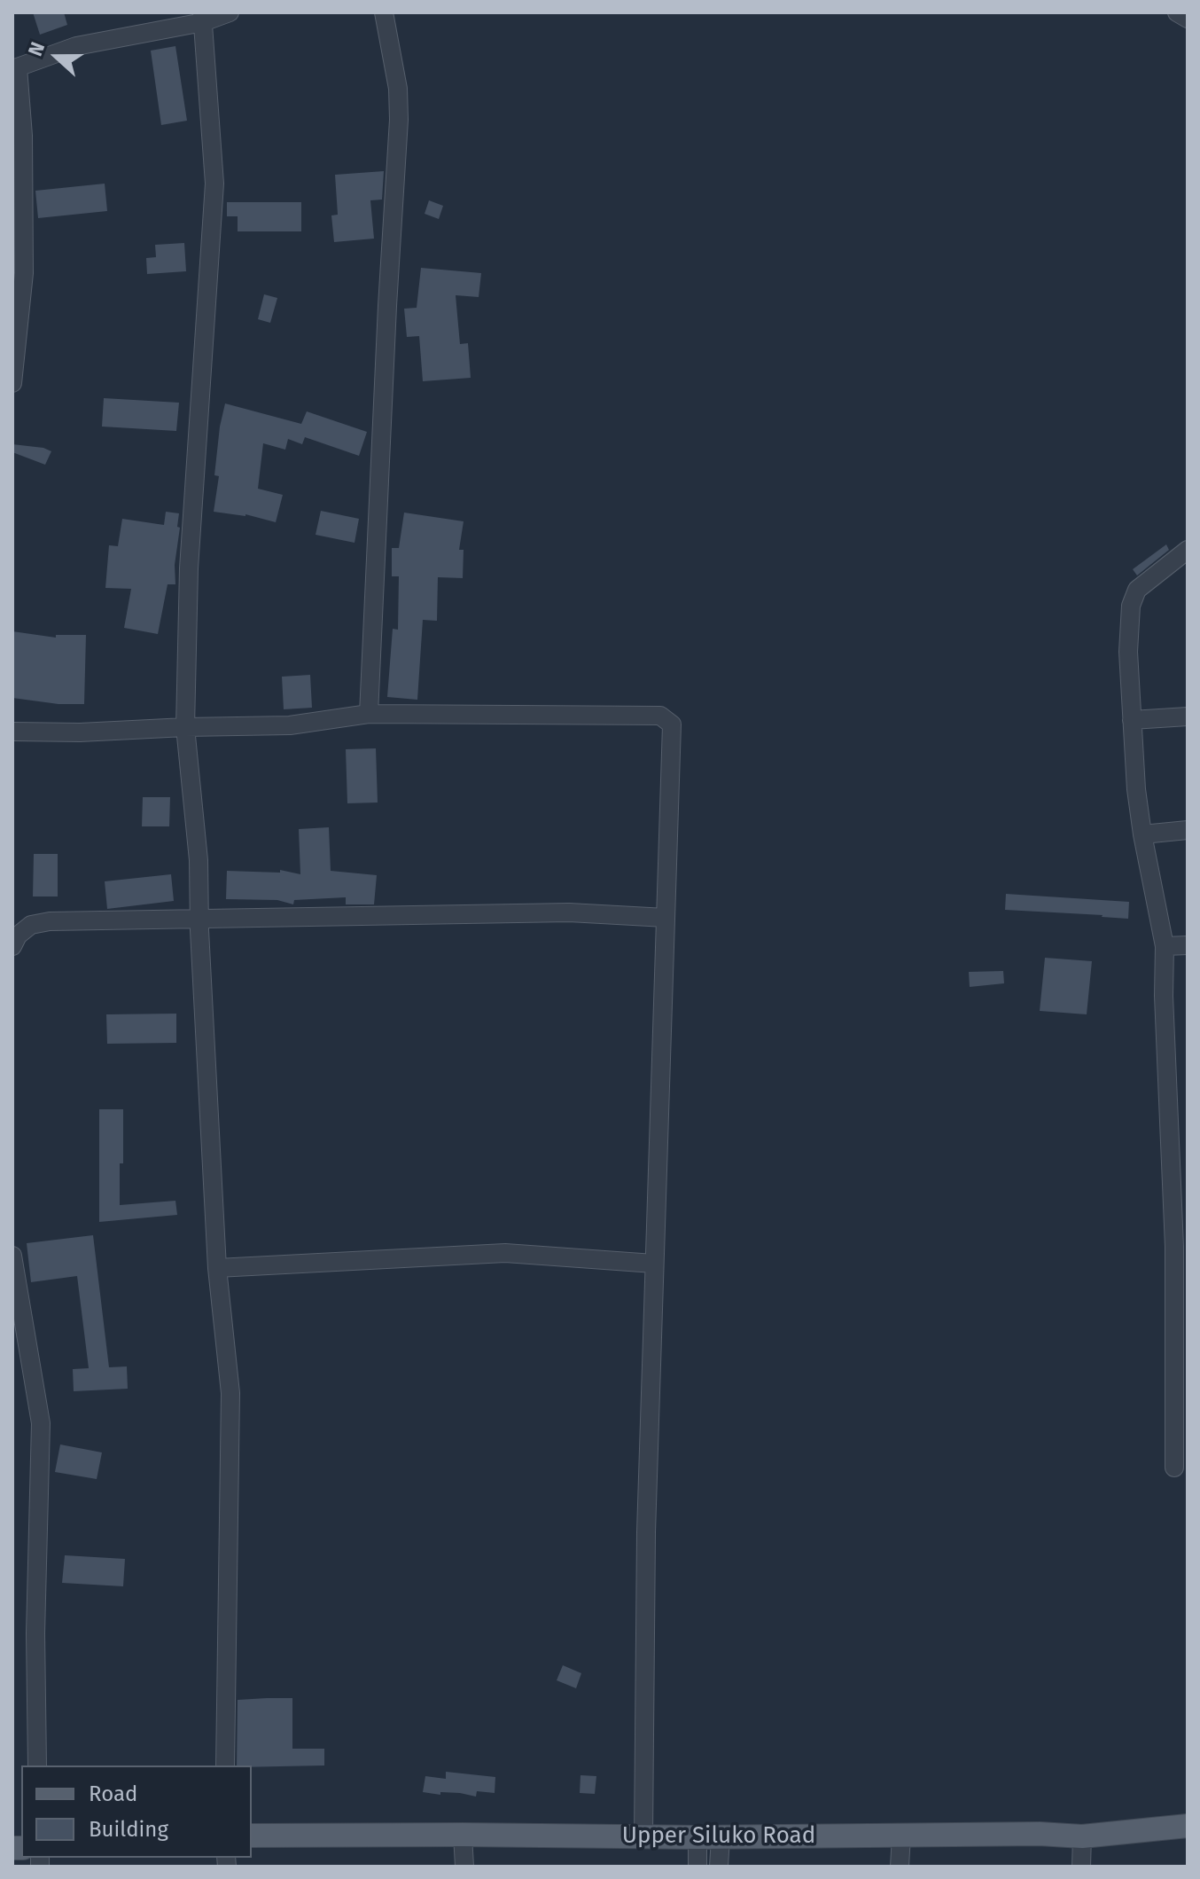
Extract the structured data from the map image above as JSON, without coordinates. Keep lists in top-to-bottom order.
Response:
{
  "streets": {
    "main road": ["Upper Siluko Road"]
  },
  "legend": ["Road", "Building"],
  "north": "left"
}
